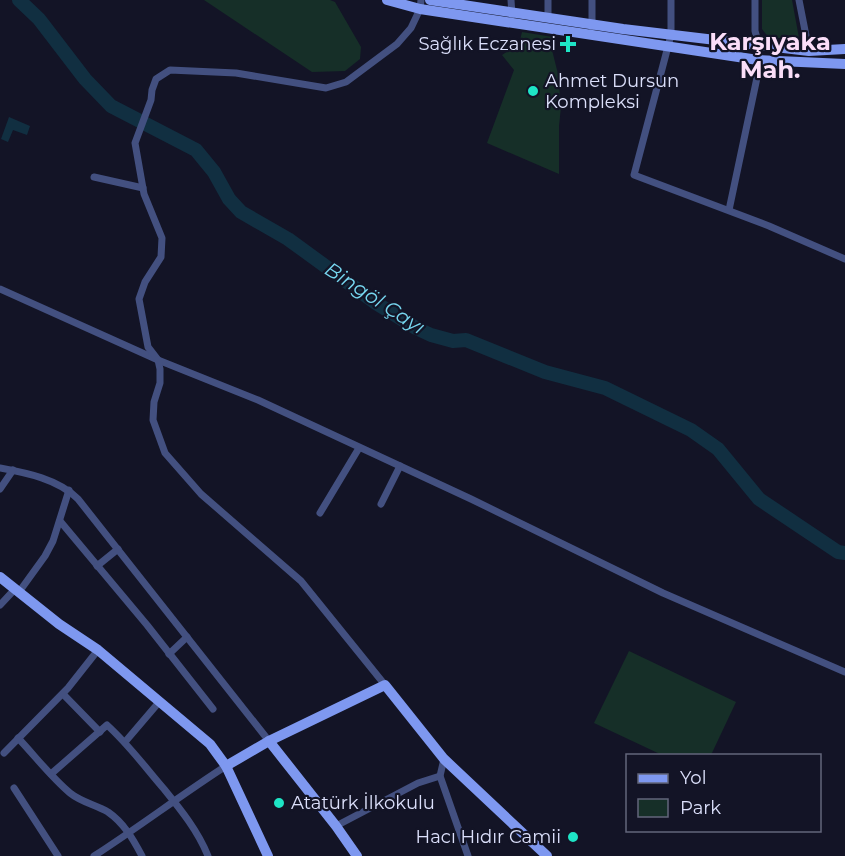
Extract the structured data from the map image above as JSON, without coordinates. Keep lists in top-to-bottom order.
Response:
{
  "districts": ["Karşıyaka Mah."],
  "water": ["Bingöl Çayı"],
  "places": {
    "health": ["Sağlık Eczanesi"],
    "other": ["Ahmet Dursun Kompleksi", "Atatürk İlkokulu", "Hacı Hıdır Camii"]
  },
  "legend": ["Yol", "Park"]
}
